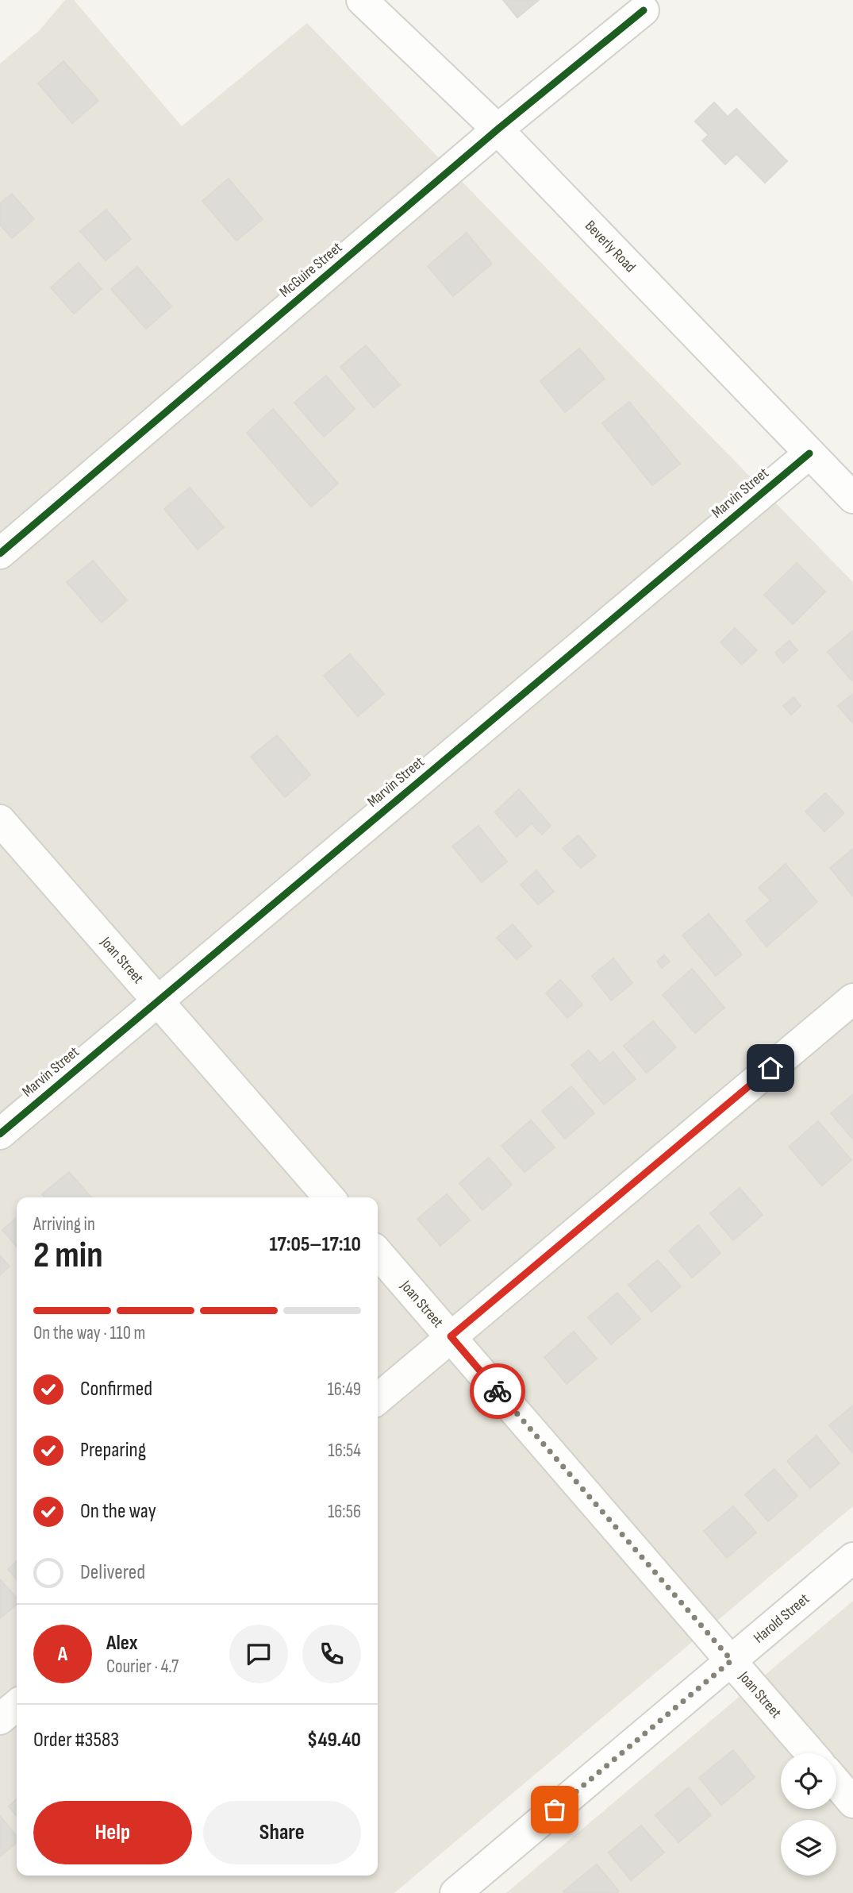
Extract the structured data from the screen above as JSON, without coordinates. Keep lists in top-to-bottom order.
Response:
{
  "streets": {
    "street": [
      "Beverly Road",
      "McGuire Street",
      "Marvin Street",
      "Joan Street",
      "Harold Street"
    ]
  },
  "crossings": [
    ["Beverly Road", "McGuire Street"],
    ["Beverly Road", "Marvin Street"],
    ["Marvin Street", "Joan Street"],
    ["Joan Street", "Harold Street"]
  ],
  "page": {
    "heading": ["2 min", "Arriving in", "17:05–17:10"],
    "panel": [
      "Alex",
      "Courier · 4.7",
      "Order #3583",
      "$49.40"
    ],
    "bar": "On the way · 110 m",
    "list": [
      ["Confirmed", "16:49"],
      ["Preparing", "16:54"],
      ["On the way", "16:56"],
      "Delivered"
    ],
    "round": "A",
    "buttons": ["Help", "Share"]
  }
}
